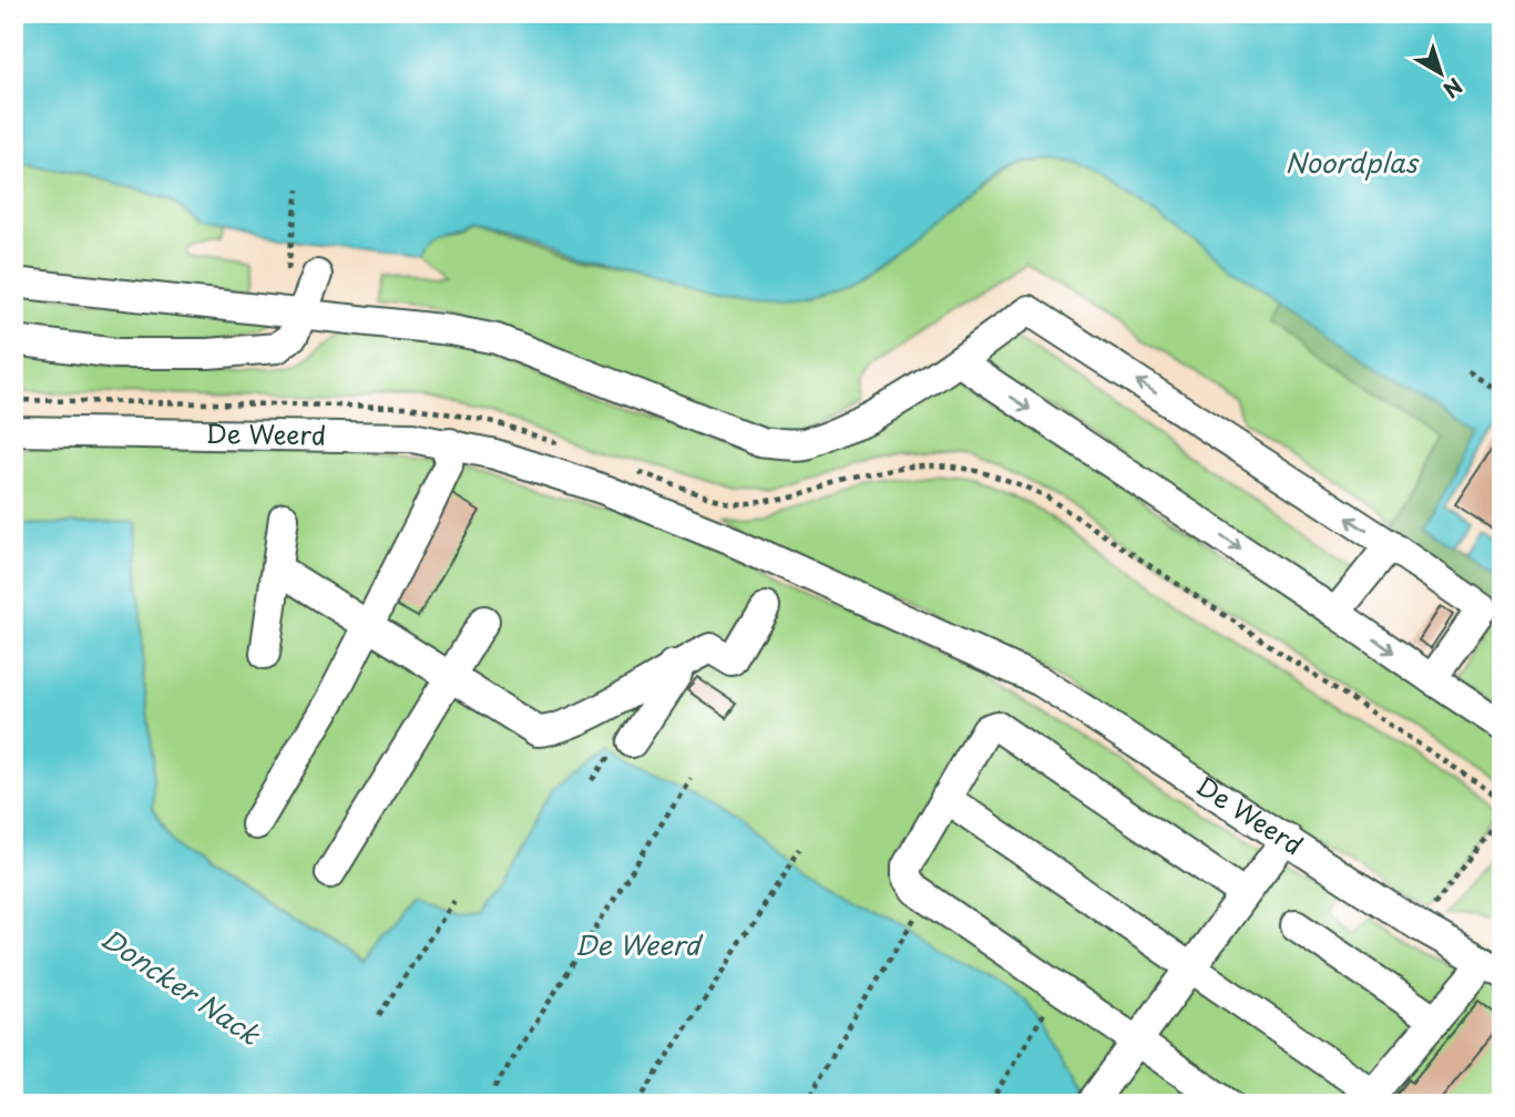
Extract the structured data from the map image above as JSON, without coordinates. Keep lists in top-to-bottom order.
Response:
{
  "streets": {
    "street": ["De Weerd"]
  },
  "water": ["Noordplas", "De Weerd", "Doncker Nack"],
  "north": "bottom right"
}
